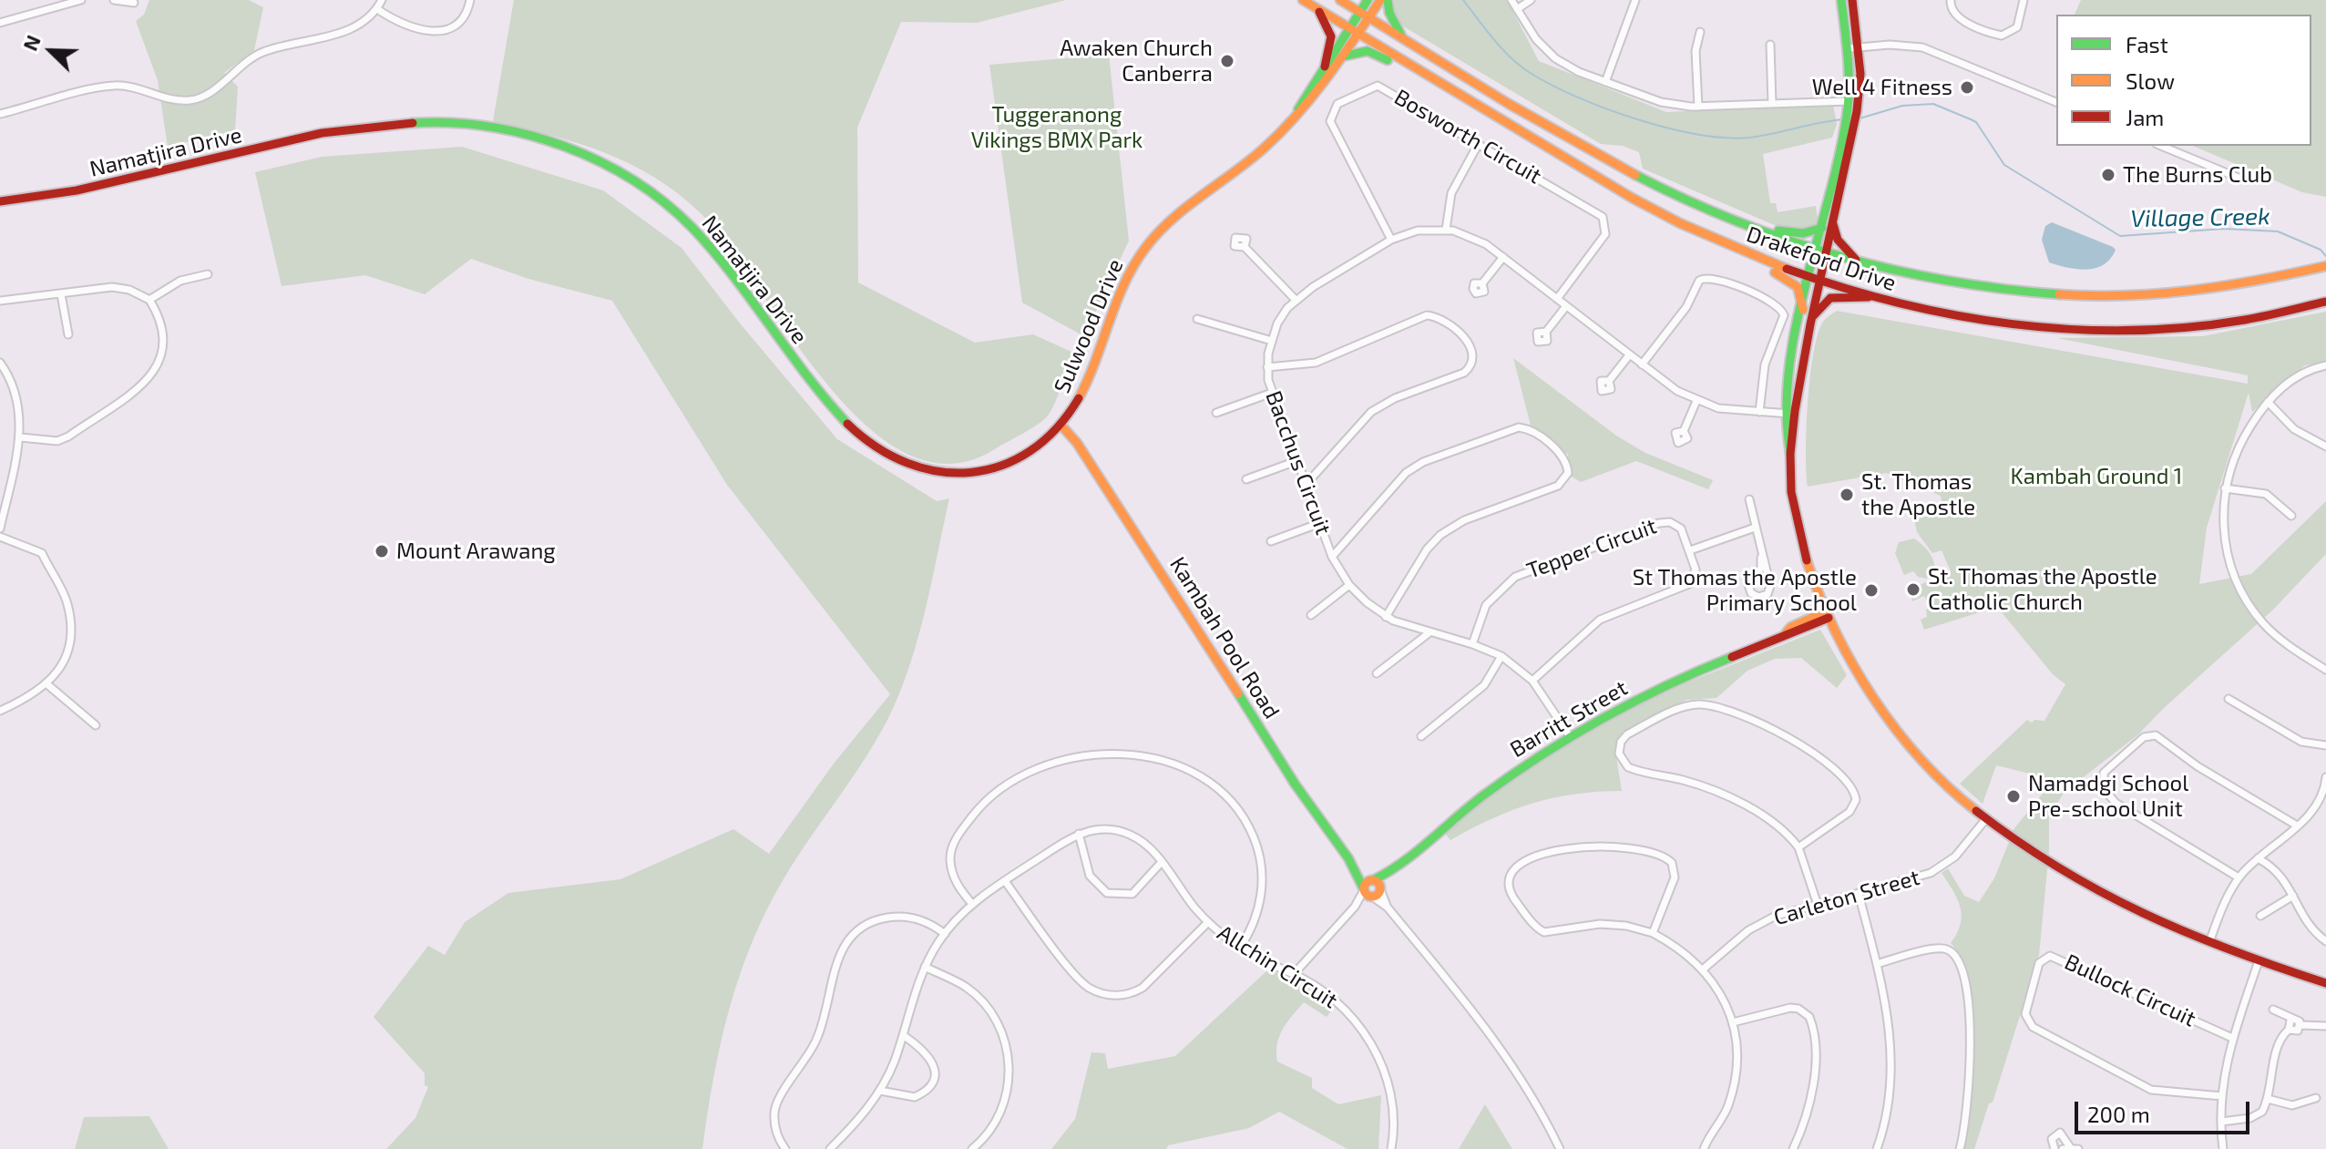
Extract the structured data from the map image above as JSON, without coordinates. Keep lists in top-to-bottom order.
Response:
{
  "streets": {
    "main road": [
      "Namatjira Drive",
      "Drakeford Drive",
      "Sulwood Drive",
      "Kambah Pool Road",
      "Barritt Street"
    ],
    "street": [
      "Bosworth Circuit",
      "Bacchus Circuit",
      "Tepper Circuit",
      "Carleton Street",
      "Allchin Circuit",
      "Bullock Circuit"
    ]
  },
  "crossings": [
    ["Bosworth Circuit", "Bacchus Circuit"],
    ["Namatjira Drive", "Sulwood Drive"],
    ["Namatjira Drive", "Kambah Pool Road"],
    ["Drakeford Drive", "Sulwood Drive"],
    ["Sulwood Drive", "Kambah Pool Road"],
    ["Bacchus Circuit", "Tepper Circuit"],
    ["Bacchus Circuit", "Barritt Street"],
    ["Kambah Pool Road", "Barritt Street"]
  ],
  "water": ["Village Creek"],
  "parks": ["Tuggeranong Vikings BMX Park", "Kambah Ground 1"],
  "places": [
    "Awaken Church Canberra",
    "Well 4 Fitness",
    "The Burns Club",
    "St. Thomas the Apostle",
    "Mount Arawang",
    "St. Thomas the Apostle Catholic Church",
    "St Thomas the Apostle Primary School",
    "Namadgi School Pre-school Unit"
  ],
  "legend": ["Fast", "Slow", "Jam"],
  "scale_bar": "200 m",
  "north": "top left"
}
